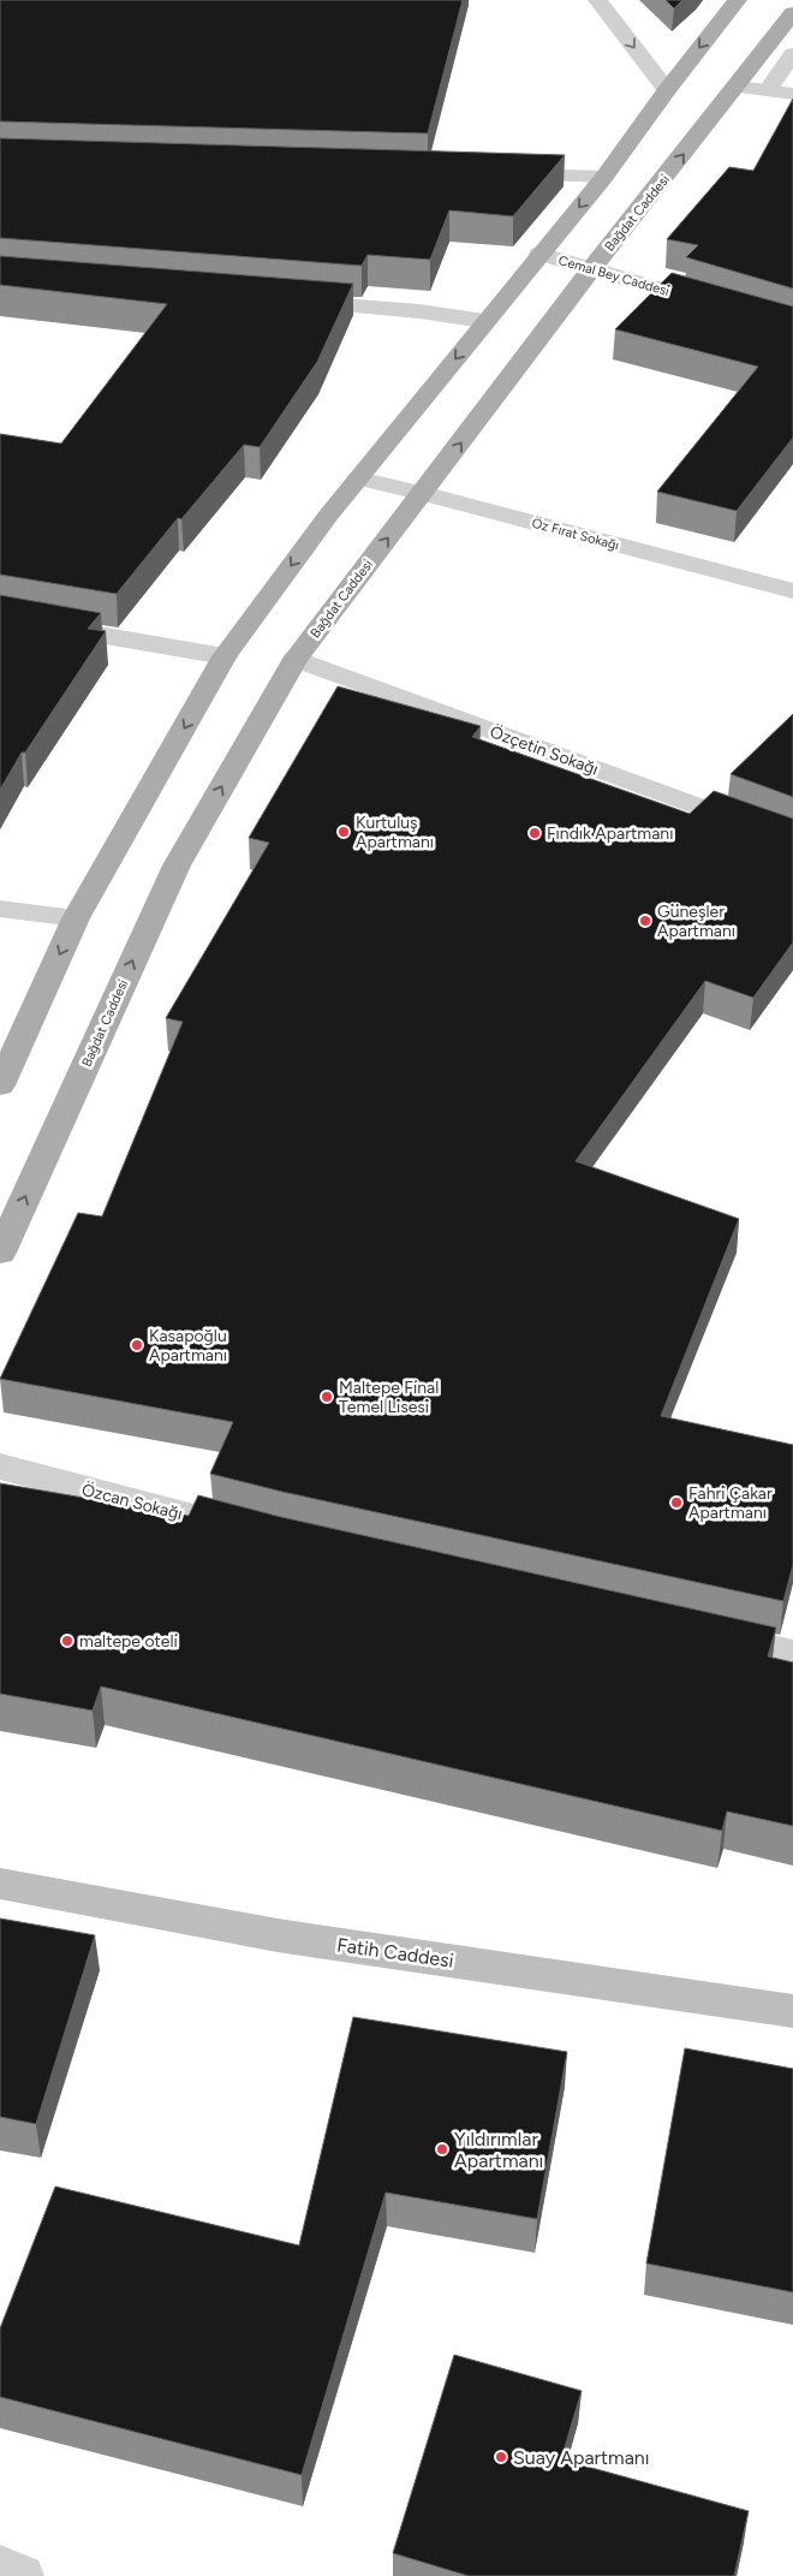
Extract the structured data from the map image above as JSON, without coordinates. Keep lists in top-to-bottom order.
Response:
{
  "streets": {
    "main road": ["Bağdat Caddesi", "Fatih Caddesi"],
    "street": [
      "Cemal Bey Caddesi",
      "Öz Fırat Sokağı",
      "Özçetin Sokağı",
      "Özcan Sokağı"
    ]
  },
  "crossings": [
    ["Bağdat Caddesi", "Cemal Bey Caddesi"],
    ["Bağdat Caddesi", "Öz Fırat Sokağı"],
    ["Bağdat Caddesi", "Özçetin Sokağı"]
  ],
  "places": [
    "Kurtuluş Apartmanı",
    "Fındık Apartmanı",
    "Güneşler Apartmanı",
    "Kasapoğlu Apartmanı",
    "Maltepe Final Temel Lisesi",
    "Fahri Çakar Apartmanı",
    "maltepe oteli",
    "Yıldırımlar Apartmanı",
    "Suay Apartmanı"
  ]
}
